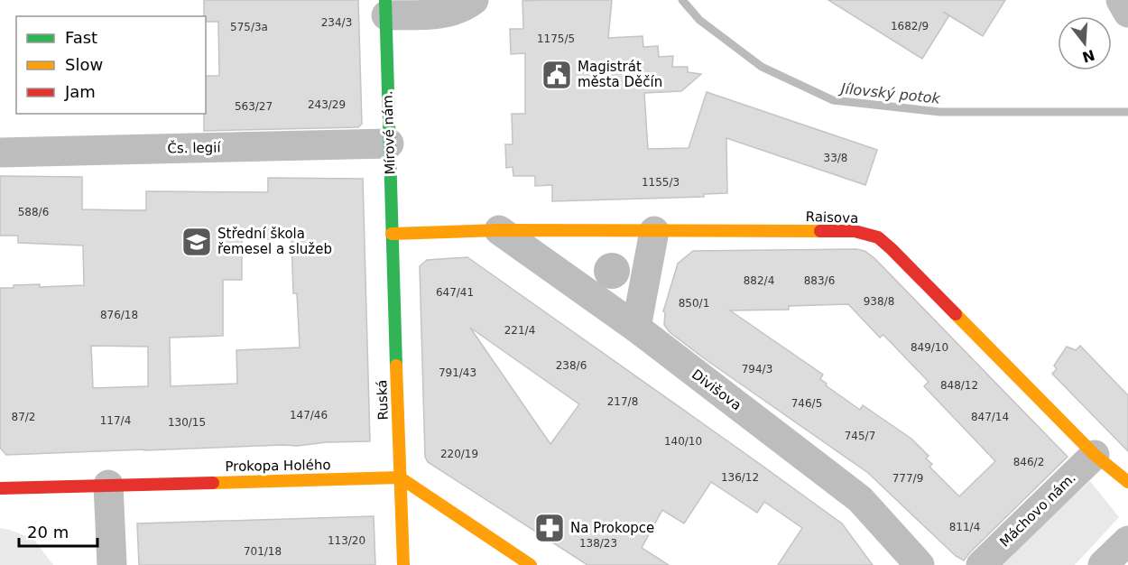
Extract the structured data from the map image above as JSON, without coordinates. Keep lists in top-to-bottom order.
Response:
{
  "streets": {
    "street": [
      "Mírové nám.",
      "Čs. legií",
      "Raisova",
      "Divišova",
      "Ruská",
      "Prokopa Holého",
      "Máchovo nám."
    ]
  },
  "crossings": [
    ["Mírové nám.", "Čs. legií"],
    ["Mírové nám.", "Ruská"],
    ["Raisova", "Divišova"],
    ["Raisova", "Máchovo nám."],
    ["Ruská", "Prokopa Holého"]
  ],
  "water": ["Jílovský potok"],
  "places": {
    "public building": ["Magistrát města Děčín"],
    "school or university": ["Střední škola řemesel a služeb"],
    "pharmacy": ["Na Prokopce"]
  },
  "house_numbers": [
    "234/3",
    "1682/9",
    "575/3a",
    "1175/5",
    "243/29",
    "563/27",
    "33/8",
    "1155/3",
    "588/6",
    "882/4",
    "883/6",
    "647/41",
    "938/8",
    "850/1",
    "876/18",
    "221/4",
    "849/10",
    "238/6",
    "794/3",
    "791/43",
    "848/12",
    "217/8",
    "746/5",
    "147/46",
    "87/2",
    "847/14",
    "117/4",
    "130/15",
    "745/7",
    "140/10",
    "220/19",
    "846/2",
    "136/12",
    "777/9",
    "811/4",
    "113/20",
    "138/23",
    "701/18"
  ],
  "legend": ["Fast", "Slow", "Jam"],
  "scale_bar": "20 m",
  "north": "bottom"
}
